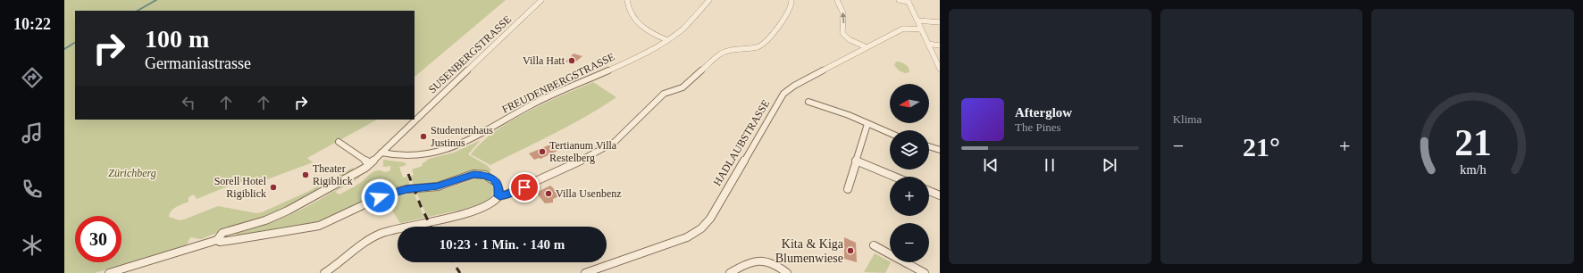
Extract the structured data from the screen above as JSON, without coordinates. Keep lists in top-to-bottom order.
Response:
{
  "streets": {
    "street": ["SUSENBERGSTRASSE", "FREUDENBERGSTRASSE", "HADLAUBSTRASSE"]
  },
  "crossings": [
    ["SUSENBERGSTRASSE", "FREUDENBERGSTRASSE"]
  ],
  "parks": ["Zürichberg"],
  "places": [
    "Villa Hatt",
    "Studentenhaus Justinus",
    "Tertianum Villa Restelberg",
    "Theater Rigiblick",
    "Sorell Hotel Rigiblick",
    "Villa Usenbenz",
    "Kita & Kiga Blumenwiese"
  ],
  "north": "left",
  "page": {
    "tabs": "10:22",
    "tile": "Klima",
    "turn": ["100 m", "Germaniastrasse"],
    "map_buttons": ["+", "−"],
    "song": ["Afterglow", "The Pines"],
    "heat": ["−", "21°", "+"],
    "limit": "30",
    "trip": "10:23 · 1 Min. · 140 m",
    "gauge": ["21", "km/h"]
  }
}
